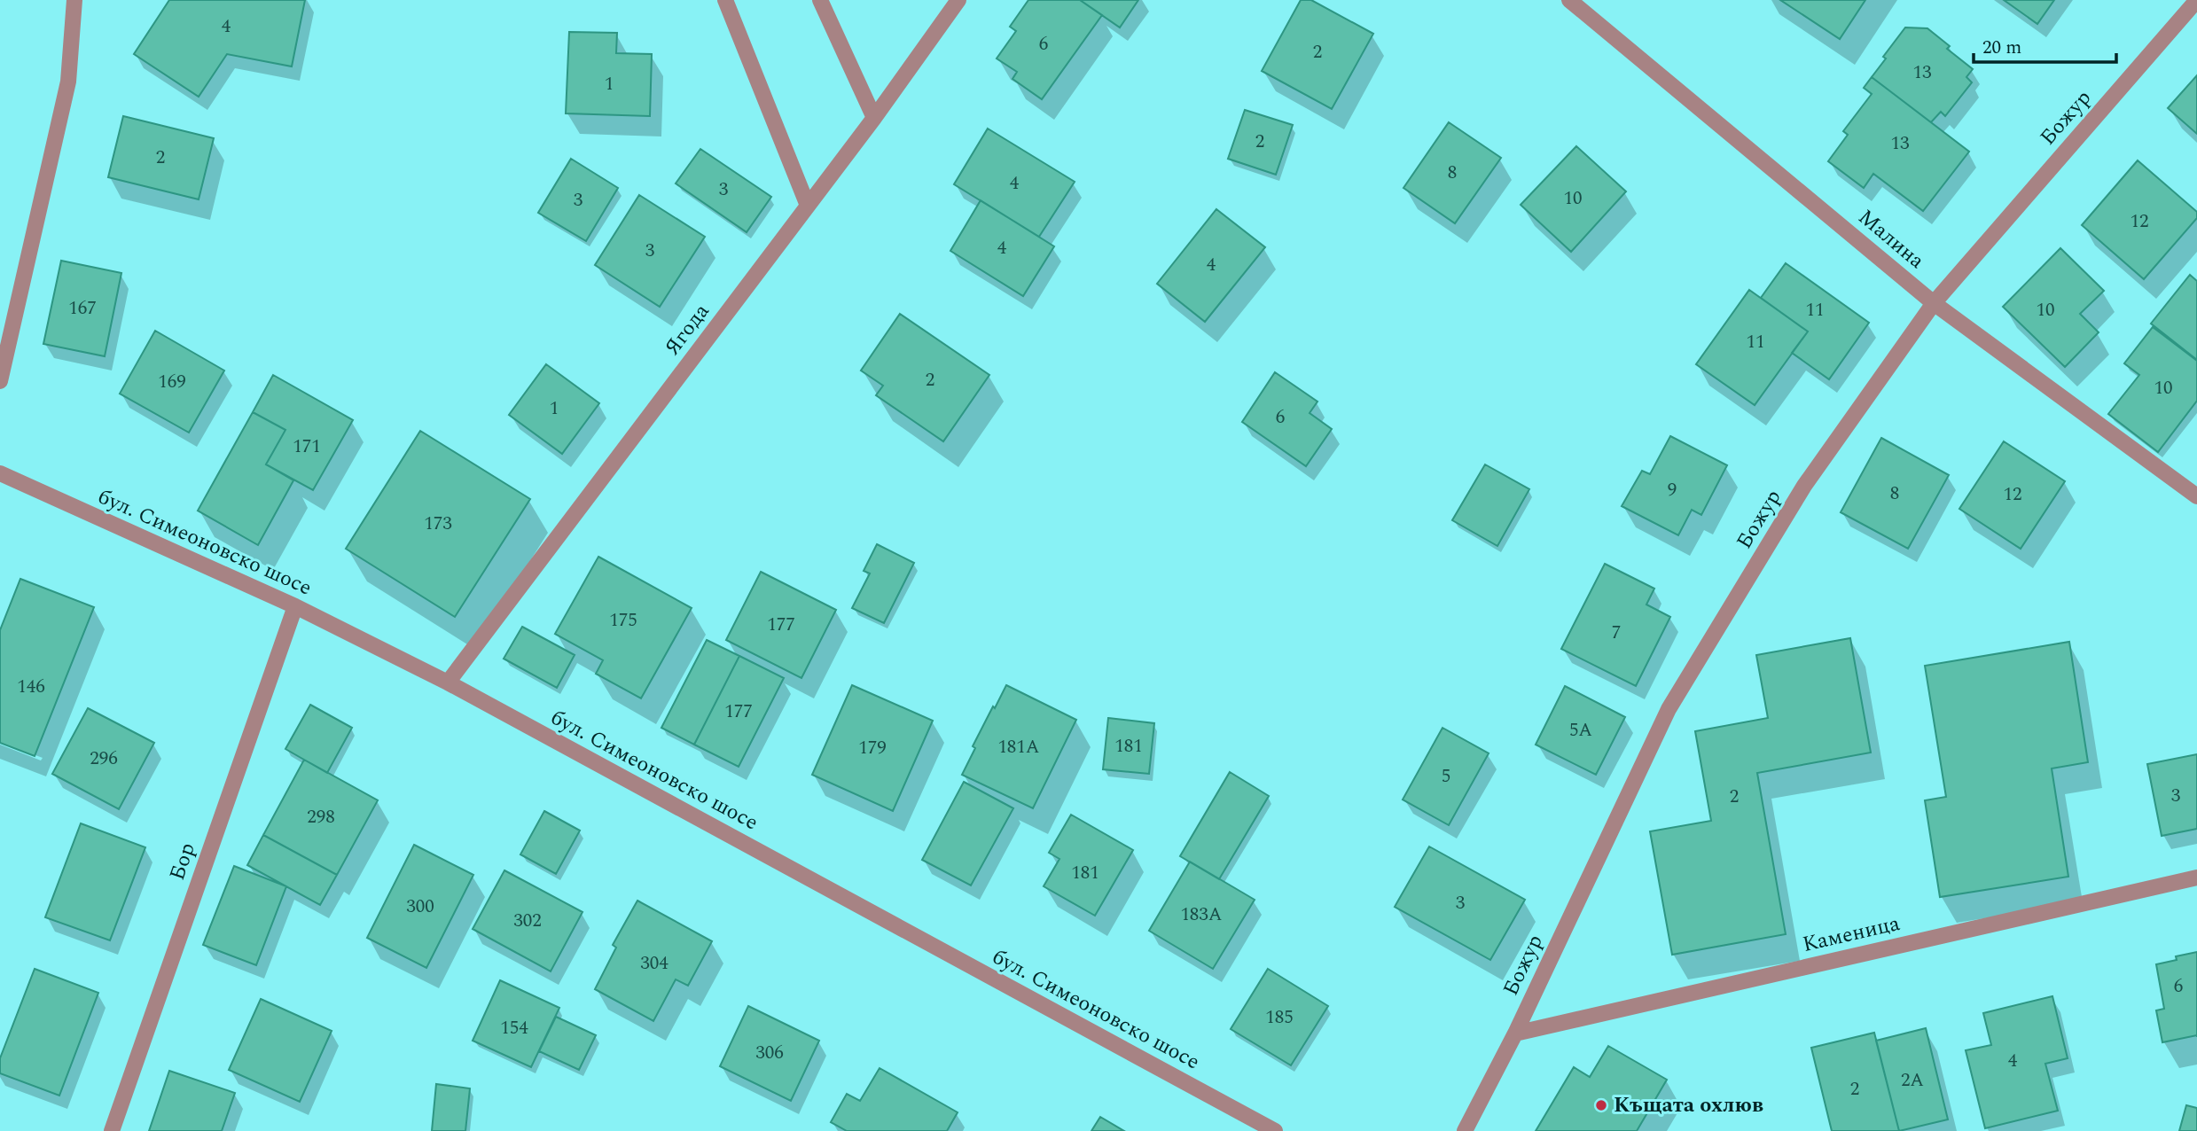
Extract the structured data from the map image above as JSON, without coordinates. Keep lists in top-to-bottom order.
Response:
{
  "streets": {
    "street": [
      "Божур",
      "Малина",
      "Ягода",
      "бул. Симеоновско шосе",
      "Бор",
      "Каменица"
    ]
  },
  "crossings": [
    ["Божур", "Малина"],
    ["Божур", "Каменица"],
    ["Ягода", "бул. Симеоновско шосе"],
    ["бул. Симеоновско шосе", "Бор"]
  ],
  "places": ["Къщата охлюв"],
  "house_numbers": [
    "4",
    "6",
    "2",
    "13",
    "1",
    "2",
    "13",
    "2",
    "8",
    "4",
    "3",
    "10",
    "3",
    "12",
    "4",
    "3",
    "4",
    "167",
    "11",
    "10",
    "11",
    "2",
    "169",
    "10",
    "1",
    "6",
    "171",
    "9",
    "8",
    "12",
    "173",
    "175",
    "177",
    "7",
    "146",
    "177",
    "5А",
    "181",
    "181А",
    "179",
    "296",
    "5",
    "3",
    "2",
    "298",
    "181",
    "3",
    "300",
    "183А",
    "302",
    "304",
    "6",
    "185",
    "154",
    "306",
    "4",
    "2А",
    "2"
  ],
  "scale_bar": "20 m"
}
